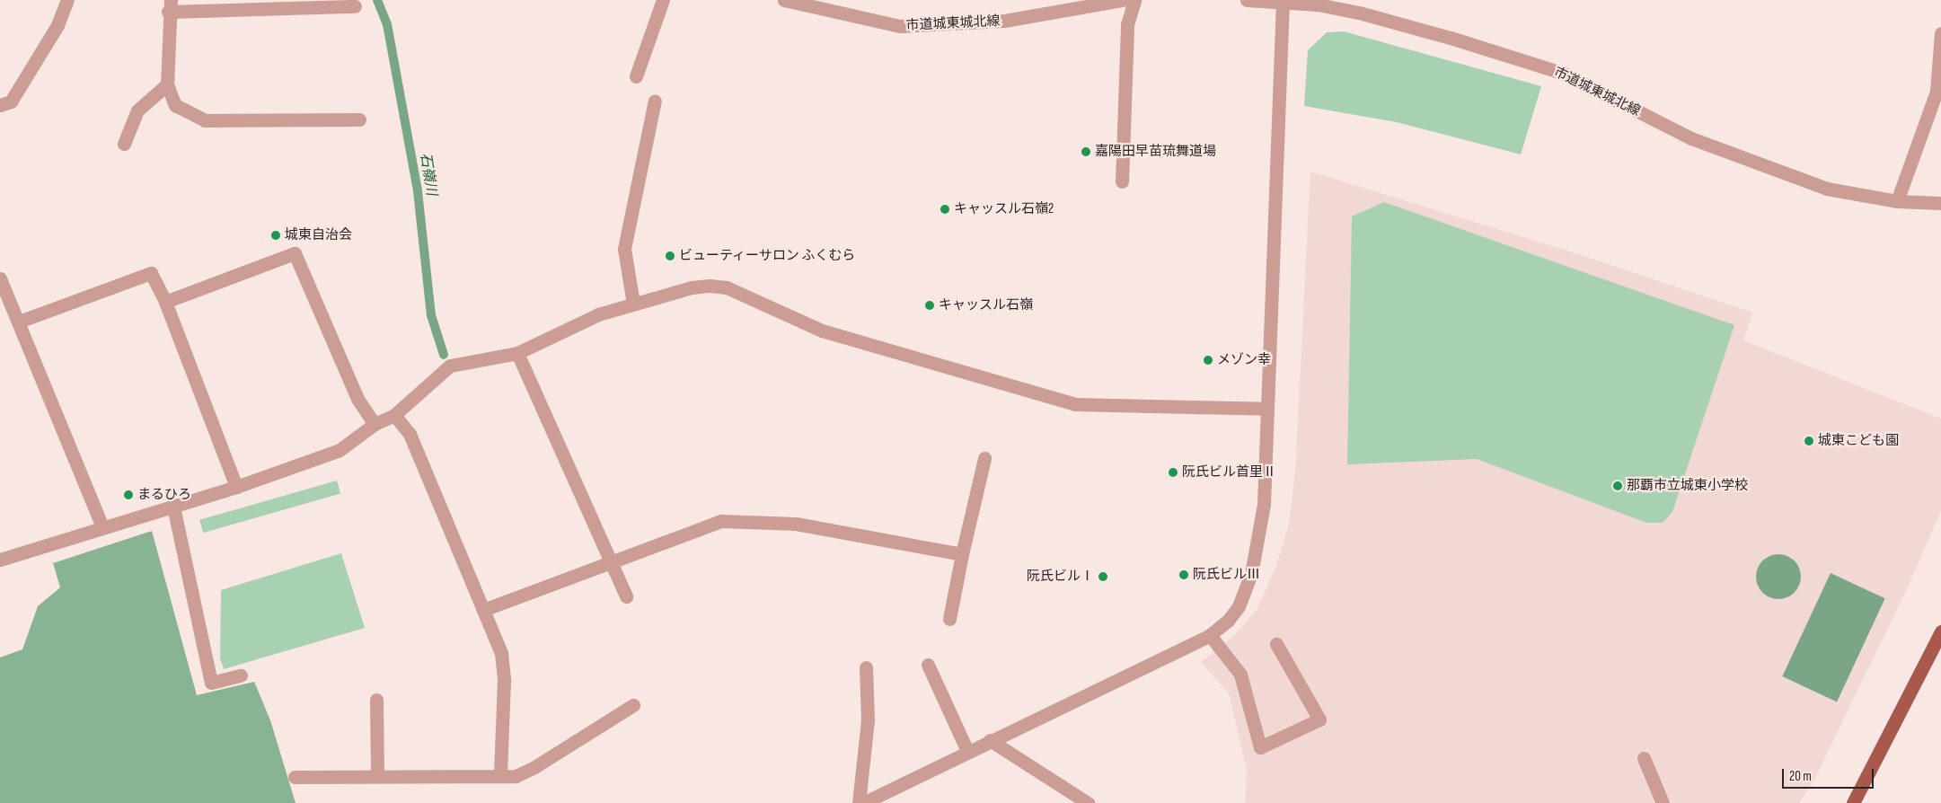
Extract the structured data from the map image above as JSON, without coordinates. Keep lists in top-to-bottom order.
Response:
{
  "streets": {
    "street": ["市道城東城北線"]
  },
  "water": ["石嶺川"],
  "places": [
    "嘉陽田早苗琉舞道場",
    "キャッスル石嶺2",
    "城東自治会",
    "ビューティーサロン ふくむら",
    "キャッスル石嶺",
    "メゾン幸",
    "城東こども園",
    "阮氏ビル首里Ⅱ",
    "那覇市立城東小学校",
    "まるひろ",
    "阮氏ビルⅢ",
    "阮氏ビルⅠ"
  ],
  "scale_bar": "20 m"
}
